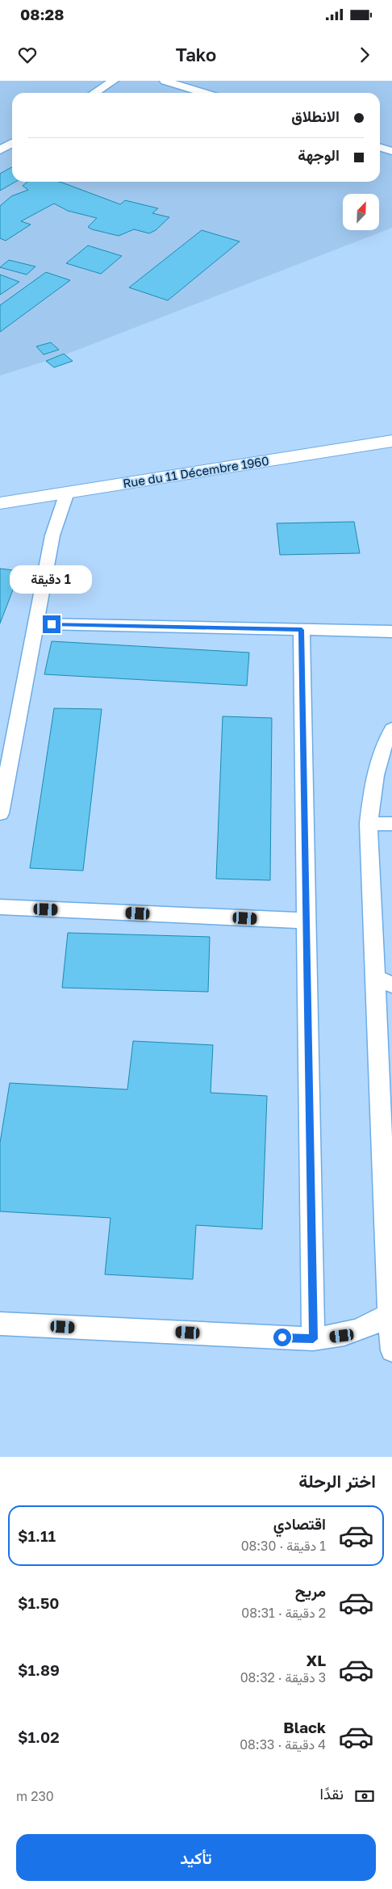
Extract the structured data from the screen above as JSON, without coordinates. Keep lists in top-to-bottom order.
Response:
{
  "streets": {
    "main road": ["Rue du 11 Décembre 1960"]
  },
  "north": "top right",
  "page": {
    "status": "08:28",
    "header": "Tako",
    "banner": ["الانطلاق", "الوجهة"],
    "bubble": "1 دقيقة",
    "heading": "اختر الرحلة",
    "list": [
      {
        "name": "اقتصادي",
        "note": "1 دقيقة · 08:30",
        "value": "$1.11"
      },
      {
        "name": "مريح",
        "note": "2 دقيقة · 08:31",
        "value": "$1.50"
      },
      {
        "name": "XL",
        "note": "3 دقيقة · 08:32",
        "value": "$1.89"
      },
      {
        "name": "Black",
        "note": "4 دقيقة · 08:33",
        "value": "$1.02"
      }
    ],
    "pay": ["نقدًا", "230 m"],
    "buttons": "تأكيد"
  }
}
